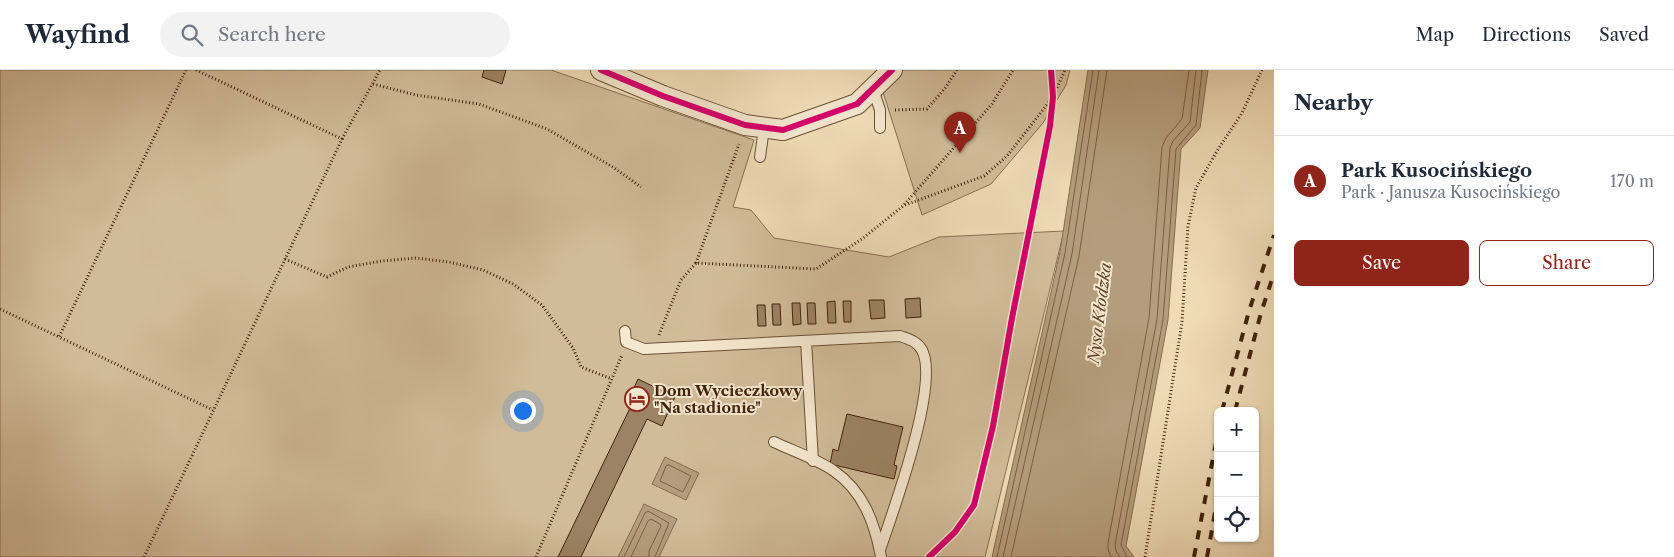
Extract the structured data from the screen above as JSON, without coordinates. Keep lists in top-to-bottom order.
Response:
{
  "water": ["Nysa Kłodzka"],
  "places": {
    "hotel": ["Dom Wycieczkowy \"Na stadionie\""]
  },
  "page": {
    "header": "Wayfind",
    "search": "Search here",
    "nav": ["Map", "Directions", "Saved"],
    "heading": "Nearby",
    "pins": "A",
    "list": [
      {
        "mark": "A",
        "name": "Park Kusocińskiego",
        "note": "Park · Janusza Kusocińskiego",
        "value": "170 m"
      }
    ],
    "buttons": ["Save", "Share"],
    "map_buttons": ["+", "−"]
  }
}
